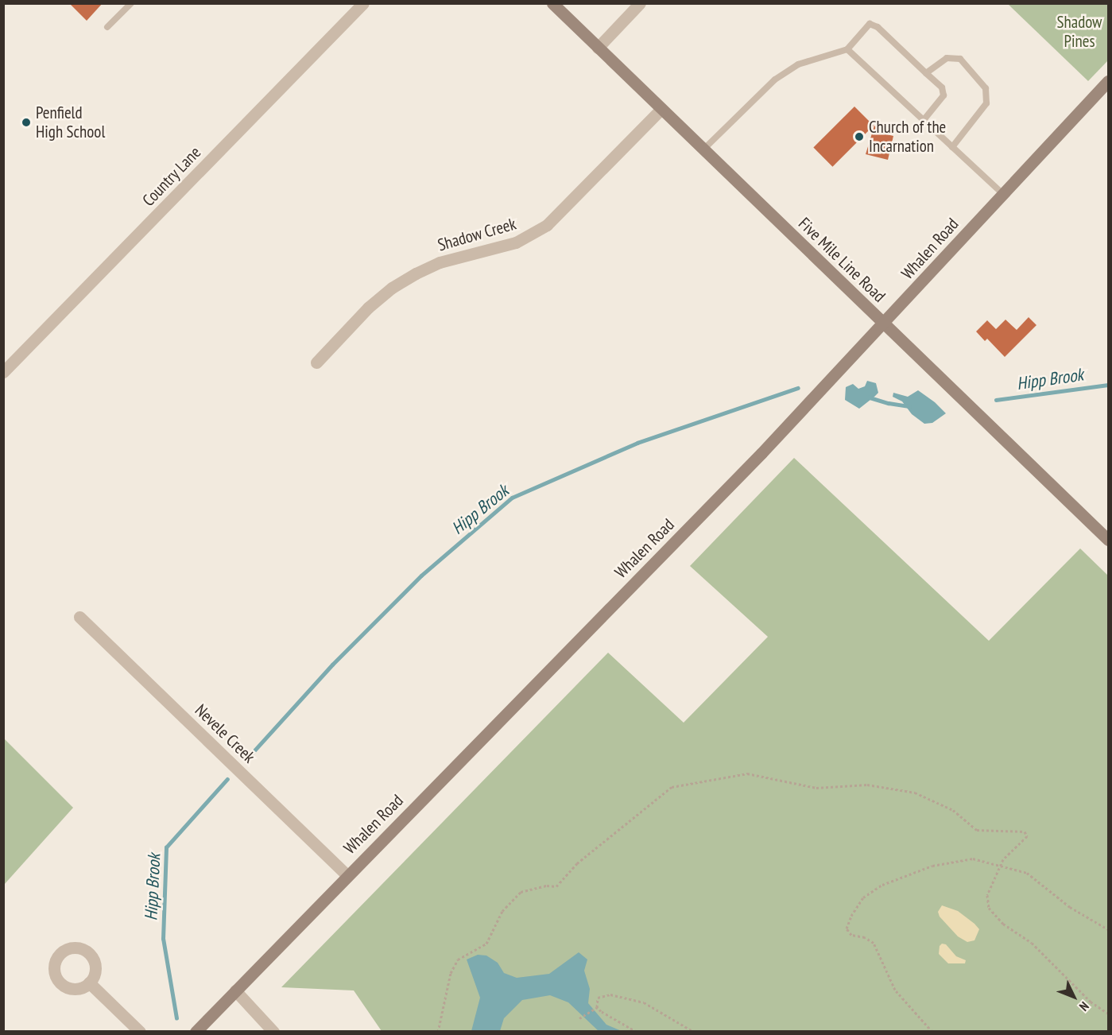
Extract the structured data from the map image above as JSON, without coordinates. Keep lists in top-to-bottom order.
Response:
{
  "streets": {
    "street": [
      "Country Lane",
      "Shadow Creek",
      "Whalen Road",
      "Five Mile Line Road",
      "Nevele Creek"
    ]
  },
  "crossings": [
    ["Shadow Creek", "Five Mile Line Road"],
    ["Whalen Road", "Five Mile Line Road"],
    ["Whalen Road", "Nevele Creek"]
  ],
  "water": ["Hipp Brook"],
  "parks": ["Shadow Pines"],
  "places": ["Penfield High School", "Church of the Incarnation"],
  "north": "bottom right"
}
